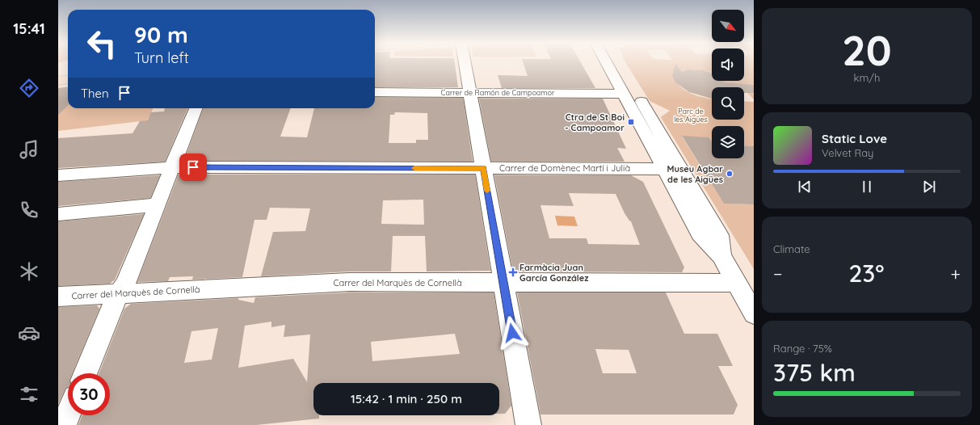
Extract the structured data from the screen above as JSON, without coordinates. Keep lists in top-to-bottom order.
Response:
{
  "streets": {
    "street": ["Carrer de Ramón de Campoamor", "Carrer de Domènec Martí i Julià", "Carrer del Marquès de Cornellà"]
  },
  "parks": ["Parc de les Aigües"],
  "places": {
    "transit": ["Ctra de St Boi - Campoamor"],
    "other": ["Museu Agbar de les Aigües"],
    "health": ["Farmàcia Juan García González"]
  },
  "north": "bottom right",
  "page": {
    "tabs": "15:41",
    "tile": [
      ["20", "km/h"],
      "Climate",
      ["Range · 75%", "375 km"]
    ],
    "turn": ["90 m", "Turn left"],
    "then": "Then",
    "song": ["Static Love", "Velvet Ray"],
    "heat": ["−", "23°", "+"],
    "limit": "30",
    "trip": "15:42 · 1 min · 250 m"
  }
}
